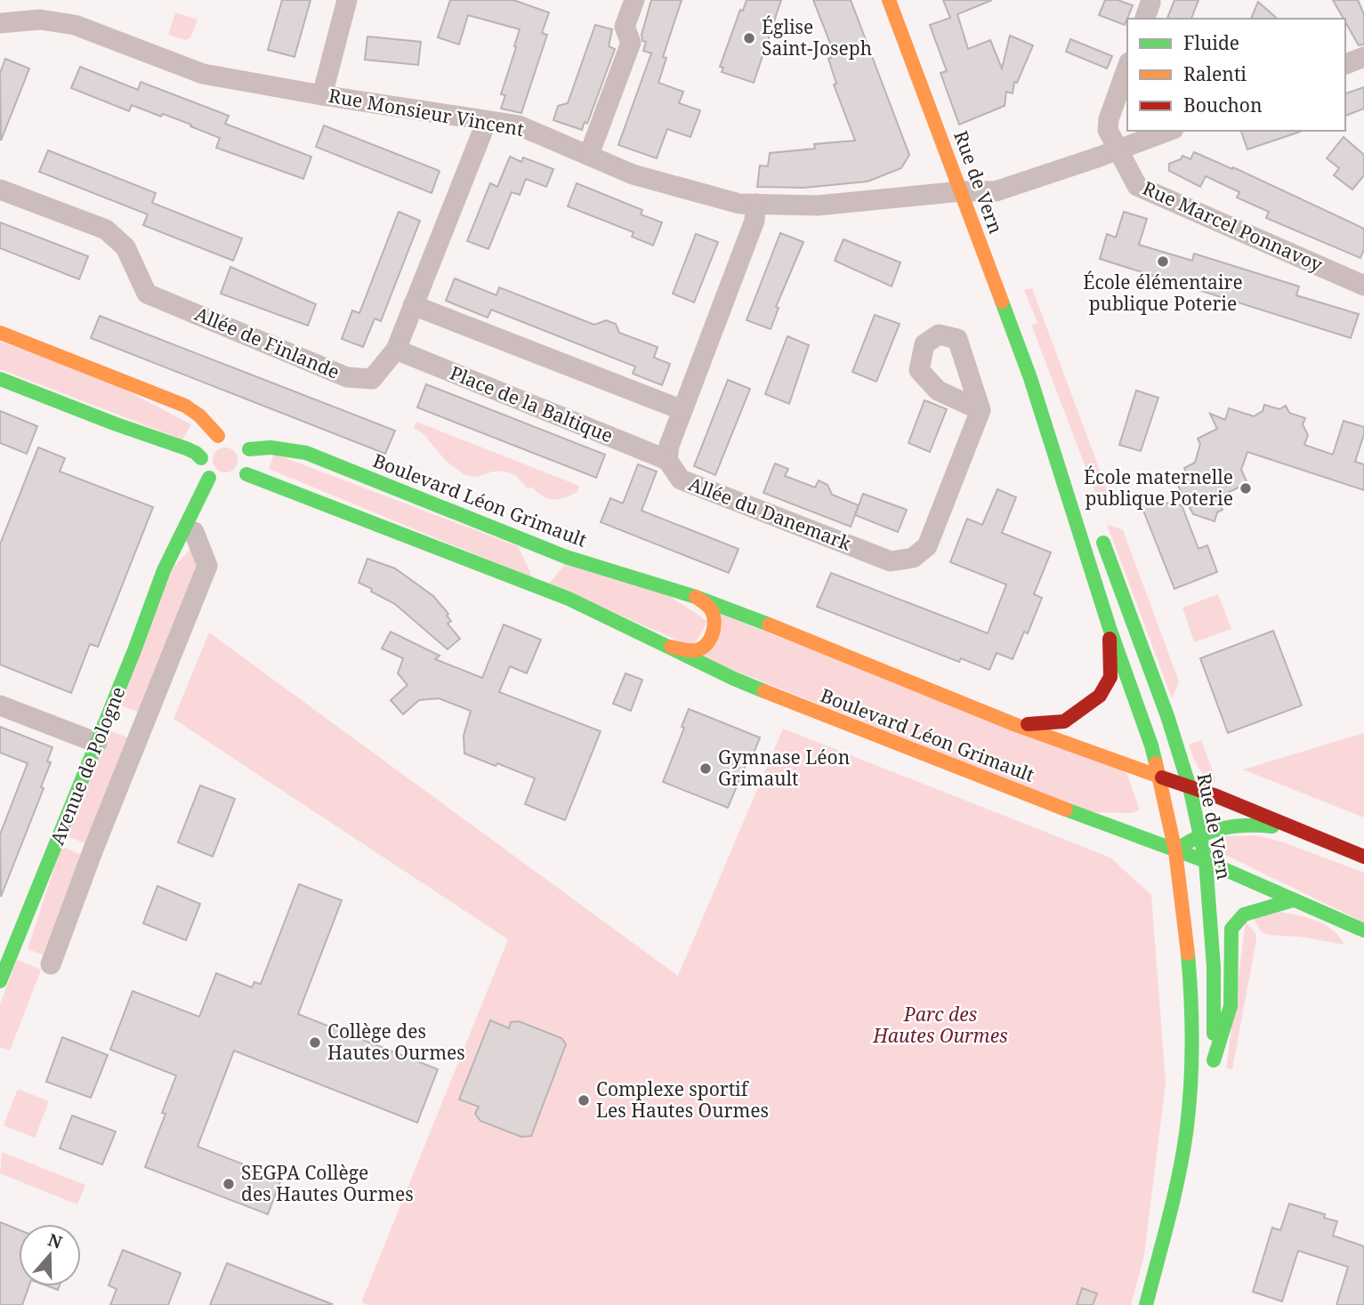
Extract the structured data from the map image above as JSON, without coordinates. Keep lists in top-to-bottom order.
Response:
{
  "streets": {
    "main road": ["Rue de Vern", "Boulevard Léon Grimault", "Avenue de Pologne"],
    "street": [
      "Rue Monsieur Vincent",
      "Rue Marcel Ponnavoy",
      "Allée de Finlande",
      "Place de la Baltique",
      "Allée du Danemark"
    ]
  },
  "crossings": [
    ["Rue Monsieur Vincent", "Rue de Vern"],
    ["Rue Monsieur Vincent", "Rue Marcel Ponnavoy"],
    ["Rue Monsieur Vincent", "Allée de Finlande"],
    ["Rue de Vern", "Boulevard Léon Grimault"],
    ["Allée de Finlande", "Place de la Baltique"],
    ["Place de la Baltique", "Allée du Danemark"],
    ["Boulevard Léon Grimault", "Avenue de Pologne"]
  ],
  "parks": ["Parc des Hautes Ourmes"],
  "places": [
    "Église Saint-Joseph",
    "École élémentaire publique Poterie",
    "École maternelle publique Poterie",
    "Gymnase Léon Grimault",
    "Collège des Hautes Ourmes",
    "Complexe sportif Les Hautes Ourmes",
    "SEGPA Collège des Hautes Ourmes"
  ],
  "legend": ["Fluide", "Ralenti", "Bouchon"],
  "north": "top"
}
